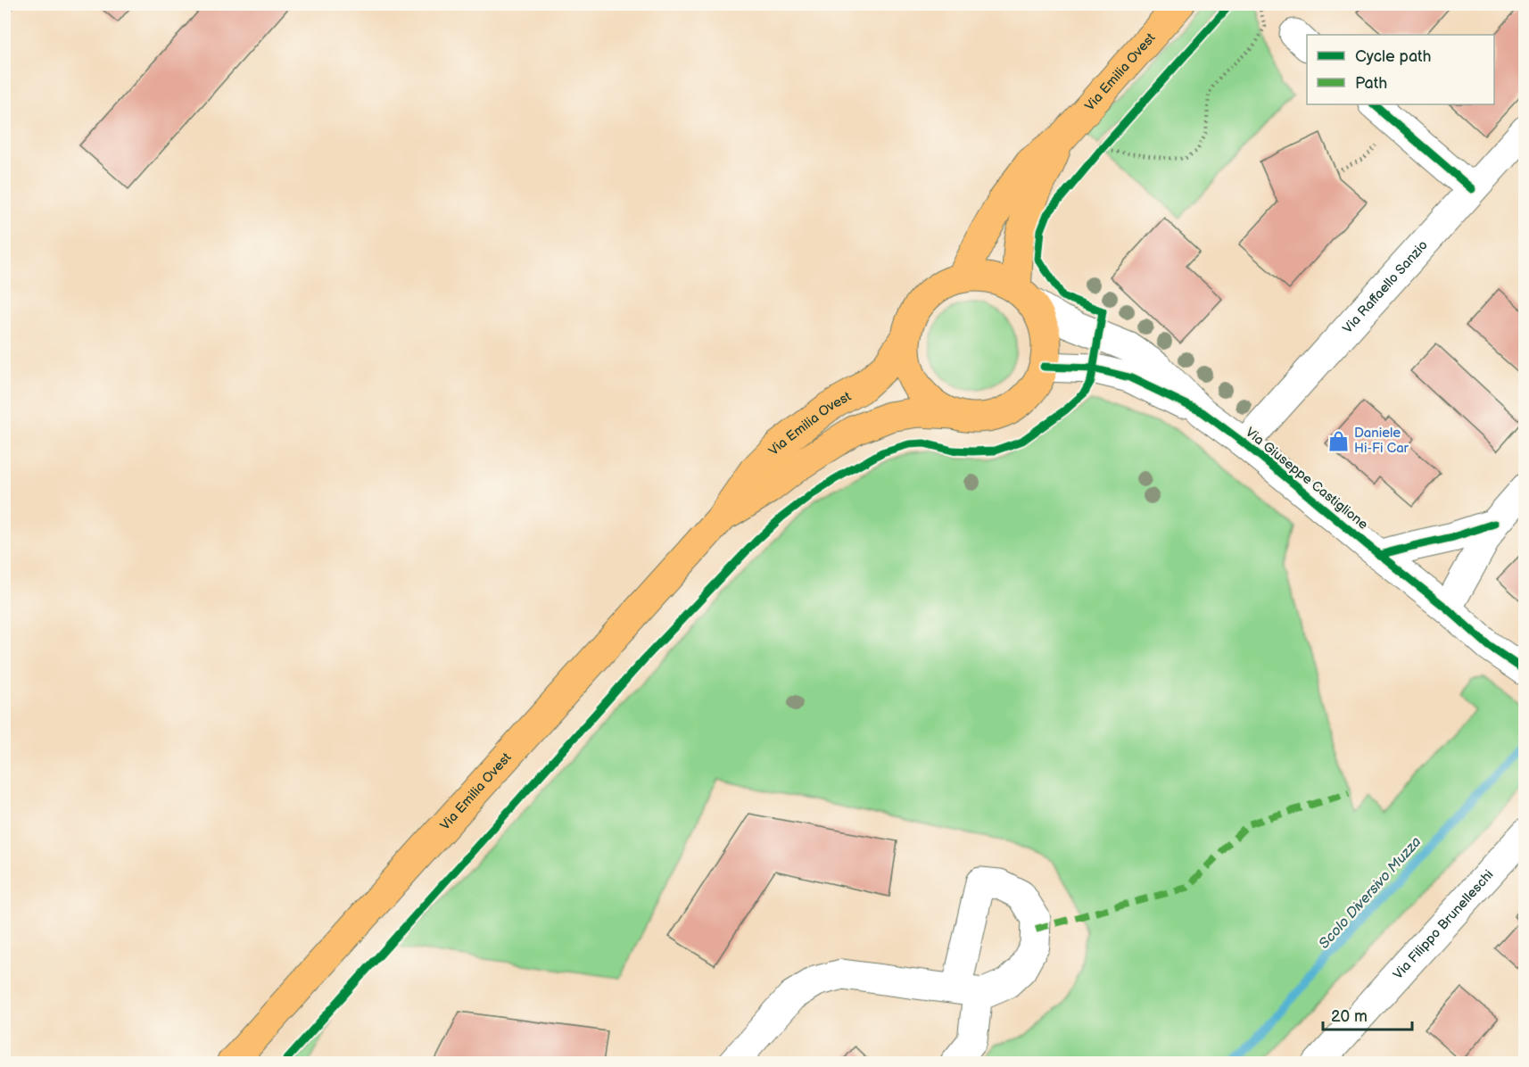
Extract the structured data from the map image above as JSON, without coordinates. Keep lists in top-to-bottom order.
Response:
{
  "streets": {
    "main road": ["Via Emilia Ovest"],
    "street": ["Via Raffaello Sanzio", "Via Giuseppe Castiglione", "Via Filippo Brunelleschi"]
  },
  "crossings": [
    ["Via Emilia Ovest", "Via Giuseppe Castiglione"],
    ["Via Raffaello Sanzio", "Via Giuseppe Castiglione"]
  ],
  "water": ["Scolo Diversivo Muzza"],
  "places": {
    "shop": ["Daniele Hi-Fi Car"]
  },
  "legend": ["Cycle path", "Path"],
  "scale_bar": "20 m"
}
